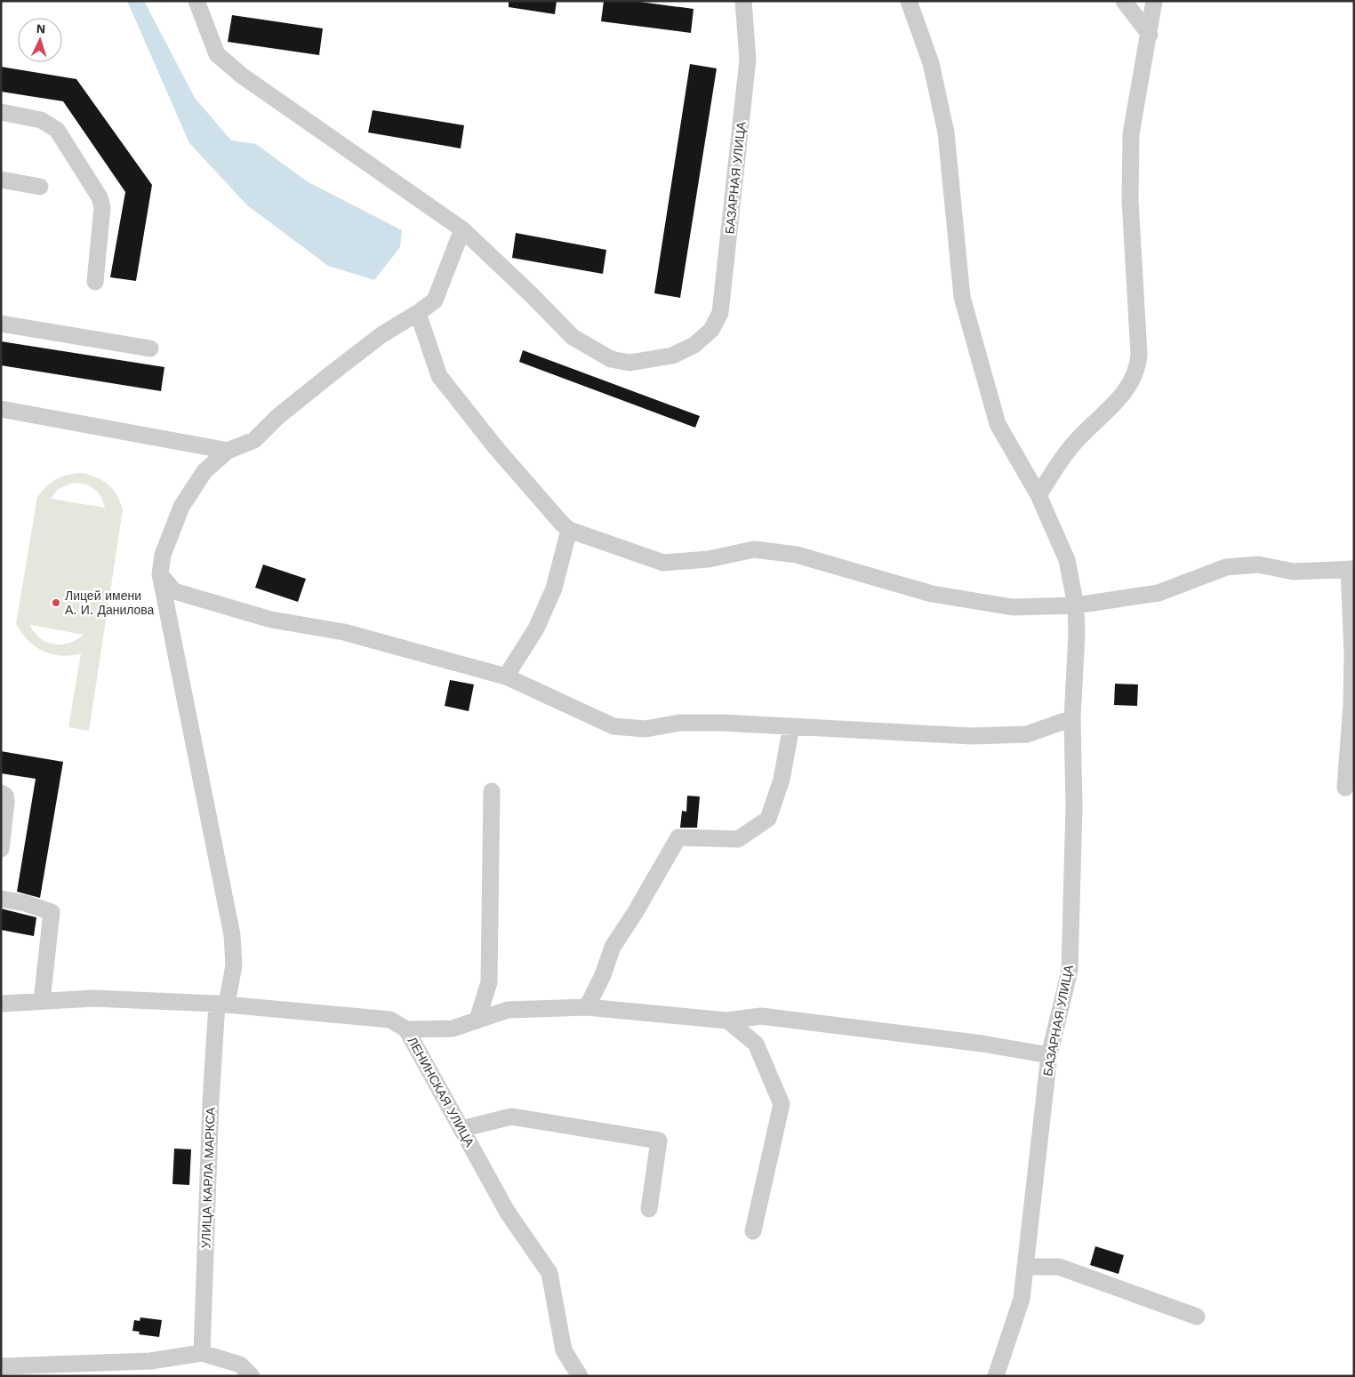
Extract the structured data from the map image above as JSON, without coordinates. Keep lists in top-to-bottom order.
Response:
{
  "streets": {
    "street": ["БАЗАРНАЯ УЛИЦА", "ЛЕНИНСКАЯ УЛИЦА", "УЛИЦА КАРЛА МАРКСА"]
  },
  "crossings": [
    ["ЛЕНИНСКАЯ УЛИЦА", "УЛИЦА КАРЛА МАРКСА"]
  ],
  "places": ["Лицей имени А. И. Данилова"],
  "north": "top"
}
